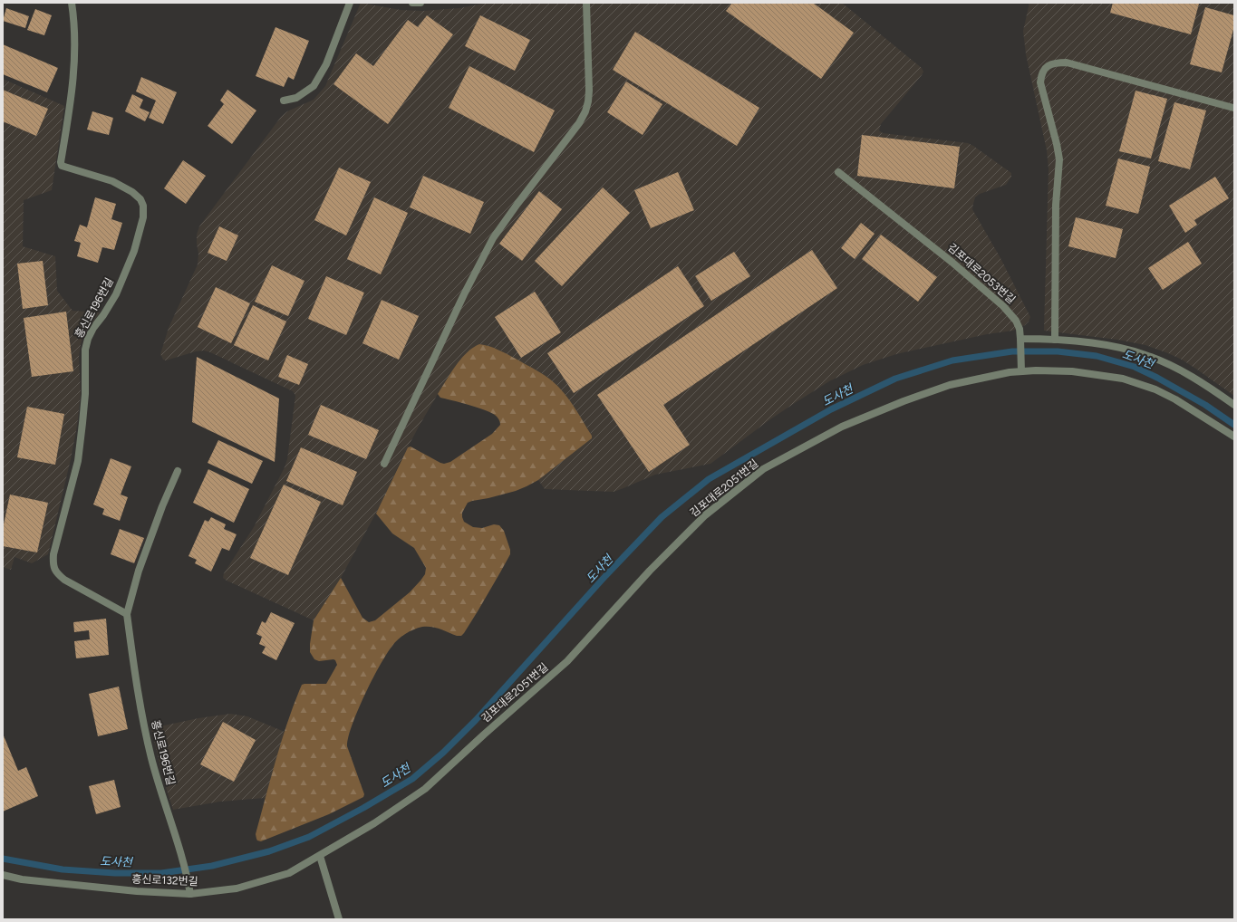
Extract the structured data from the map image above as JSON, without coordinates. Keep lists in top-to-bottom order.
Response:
{
  "streets": {
    "lane": [
      "김포대로2053번길",
      "흥신로196번길",
      "김포대로2051번길",
      "흥신로132번길"
    ]
  },
  "crossings": [
    ["김포대로2053번길", "김포대로2051번길"],
    ["흥신로196번길", "흥신로132번길"],
    ["김포대로2051번길", "흥신로132번길"]
  ],
  "water": ["도사천"]
}
